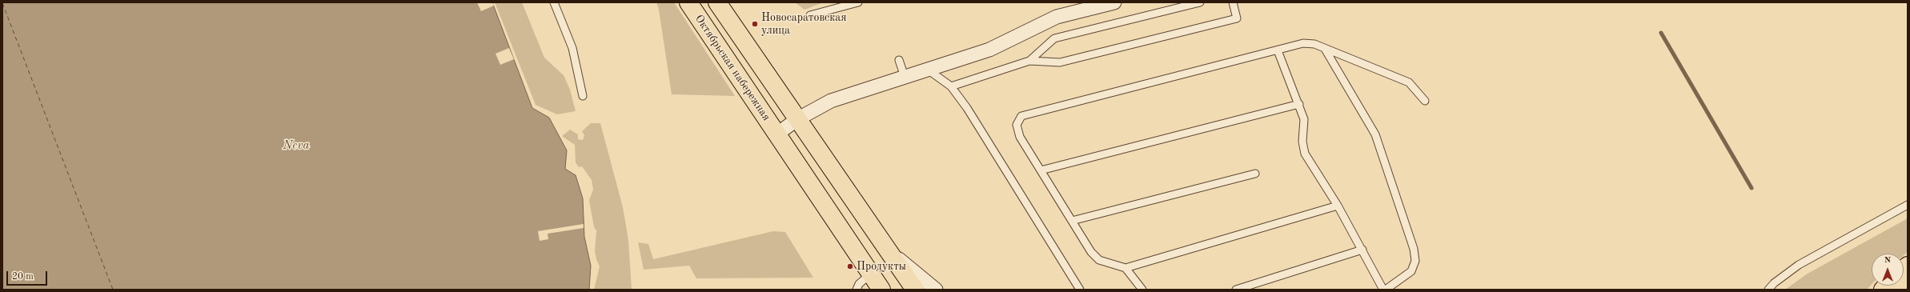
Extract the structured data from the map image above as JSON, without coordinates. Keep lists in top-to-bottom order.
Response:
{
  "streets": {
    "main road": ["Октябрьская набережная"]
  },
  "water": ["Neva"],
  "places": ["Новосаратовская улица", "Продукты"],
  "scale_bar": "20 m",
  "north": "top"
}
